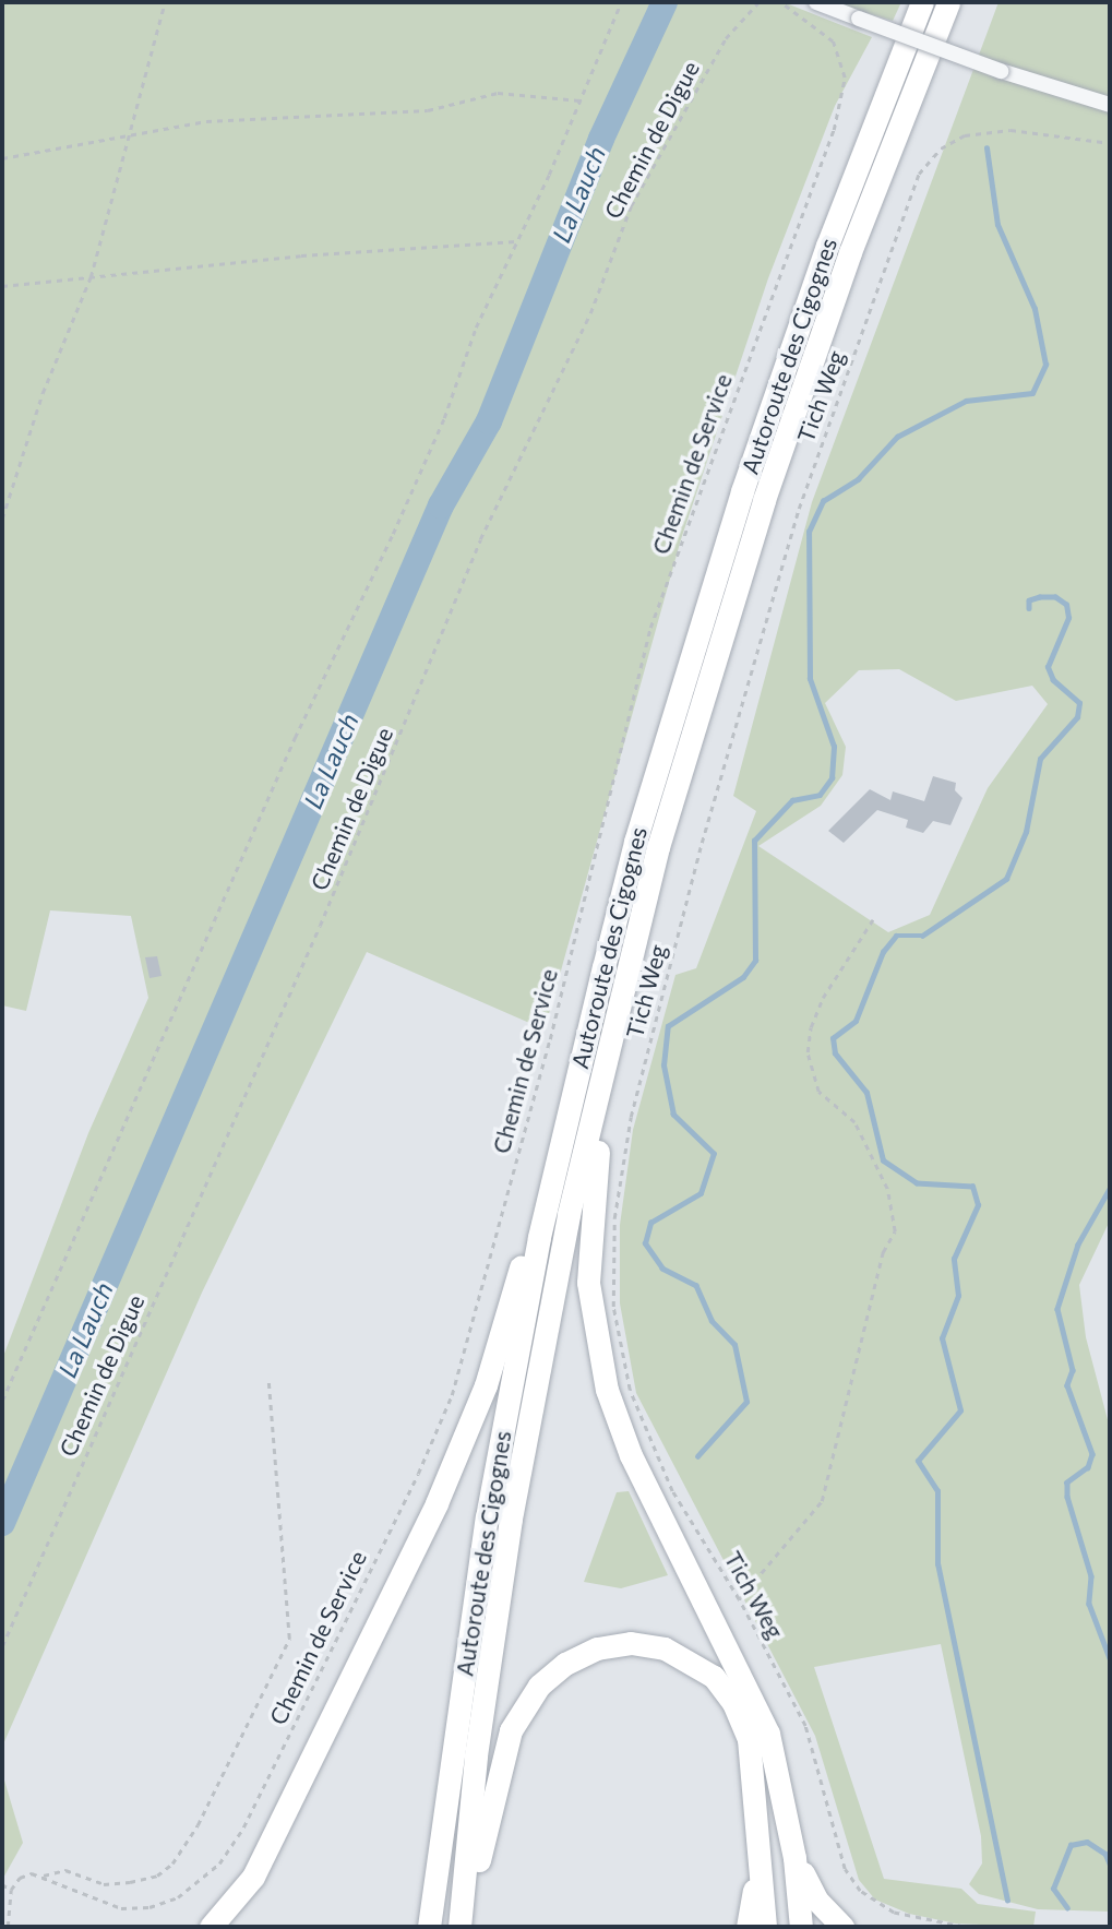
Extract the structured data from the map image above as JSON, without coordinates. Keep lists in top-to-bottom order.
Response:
{
  "streets": {
    "highway": ["Autoroute des Cigognes"],
    "path": ["Chemin de Digue", "Tich Weg", "Chemin de Service"]
  },
  "water": ["La Lauch"]
}
